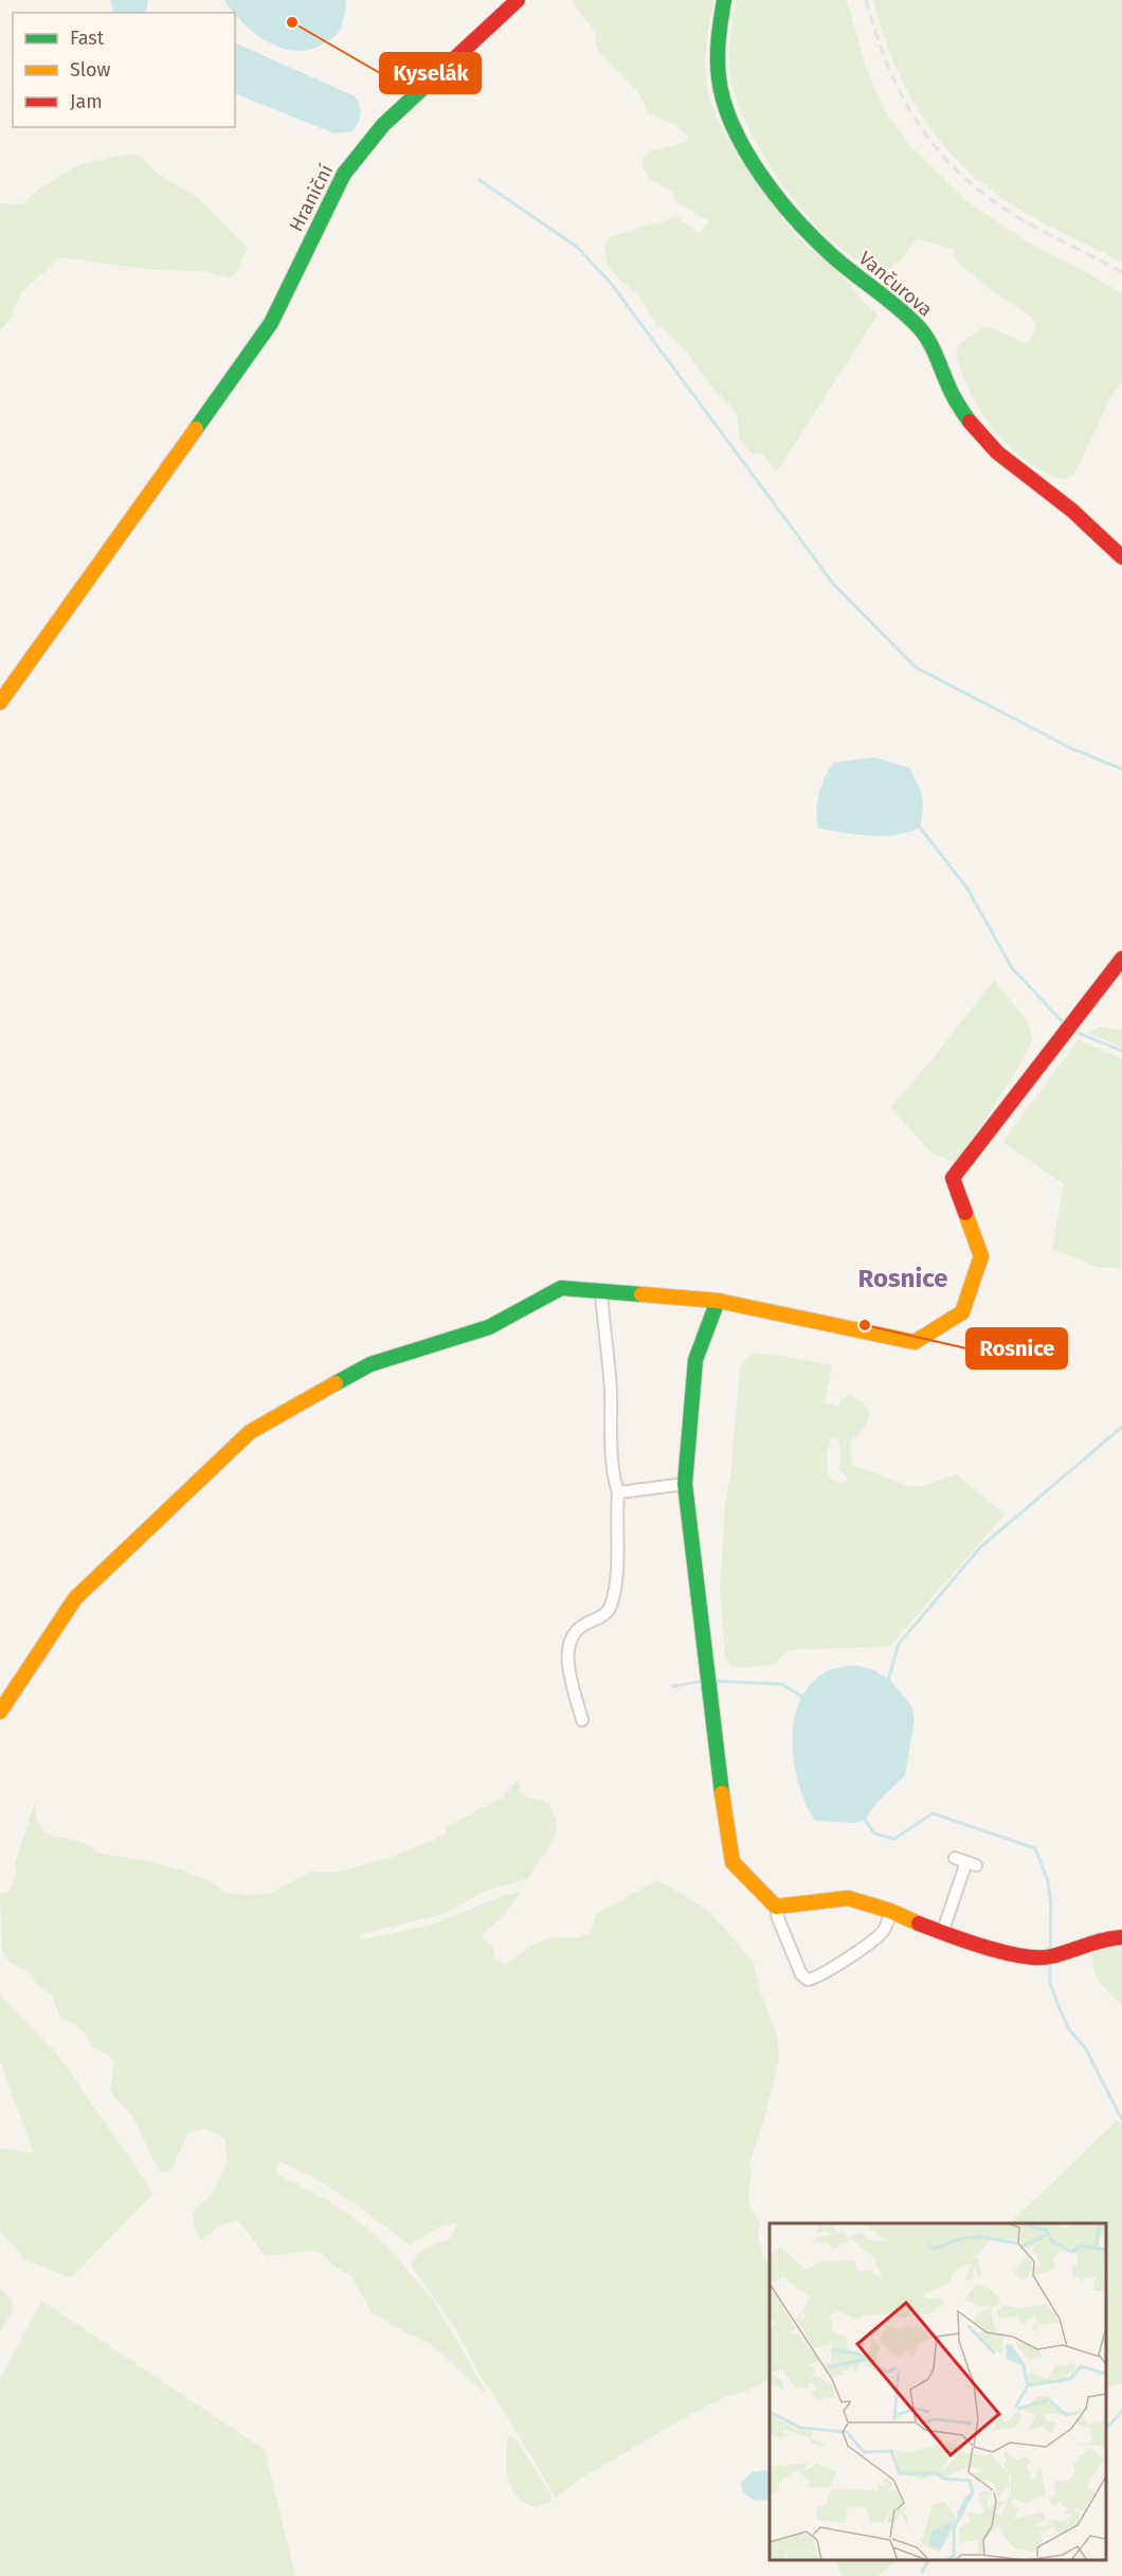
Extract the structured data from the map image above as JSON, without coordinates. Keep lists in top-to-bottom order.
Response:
{
  "streets": {
    "street": ["Hraniční", "Vančurova"]
  },
  "districts": ["Rosnice"],
  "places": ["Kyselák", "Rosnice"],
  "legend": ["Fast", "Slow", "Jam"]
}
